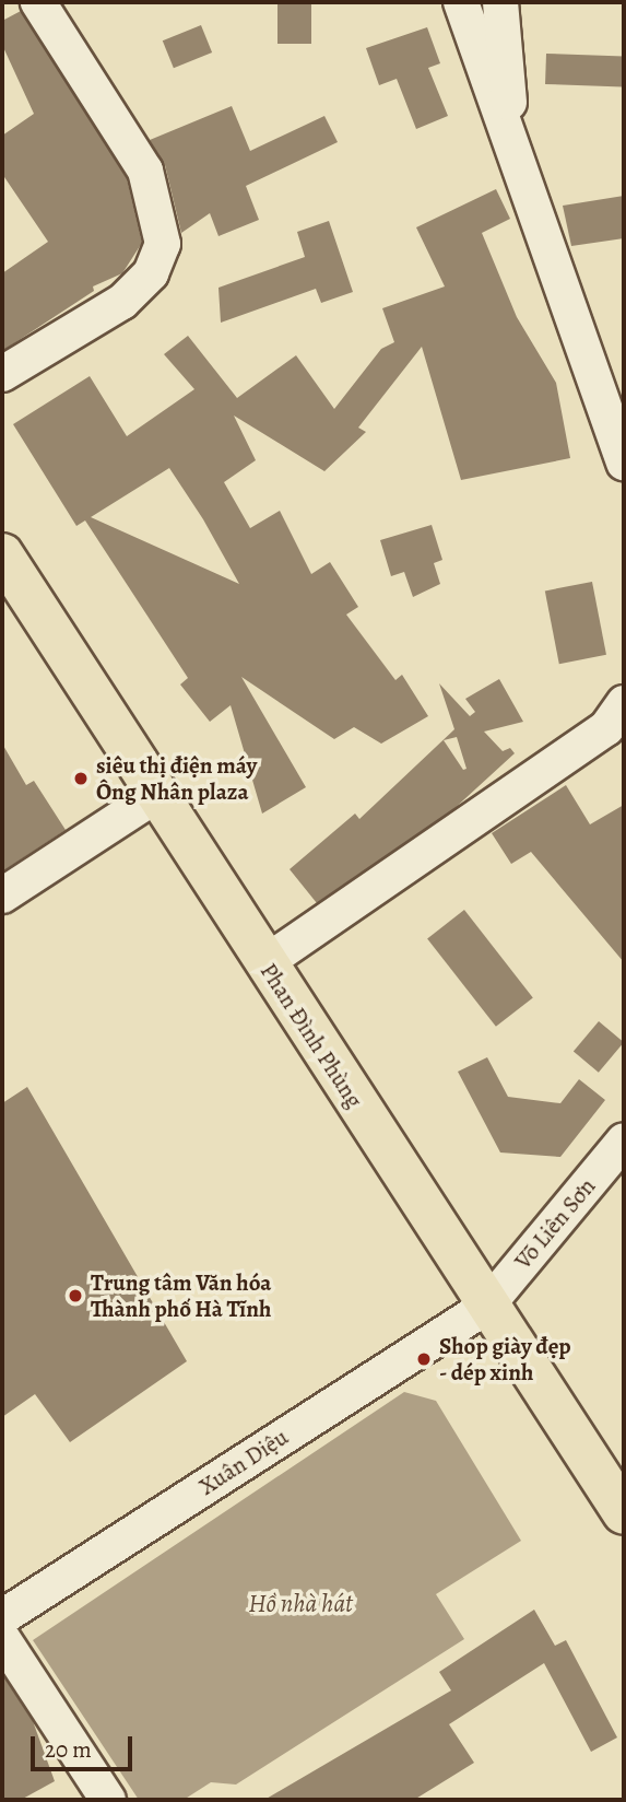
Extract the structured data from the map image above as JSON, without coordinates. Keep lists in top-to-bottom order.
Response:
{
  "streets": {
    "main road": ["Phan Đình Phùng"],
    "street": ["Võ Liên Sơn", "Xuân Diệu"]
  },
  "crossings": [
    ["Phan Đình Phùng", "Võ Liên Sơn"],
    ["Phan Đình Phùng", "Xuân Diệu"],
    ["Võ Liên Sơn", "Xuân Diệu"]
  ],
  "water": ["Hồ nhà hát"],
  "places": ["siêu thị điện máy Ông Nhân plaza", "Trung tâm Văn hóa Thành phố Hà Tĩnh", "Shop giày đẹp - dép xinh"],
  "scale_bar": "20 m"
}
